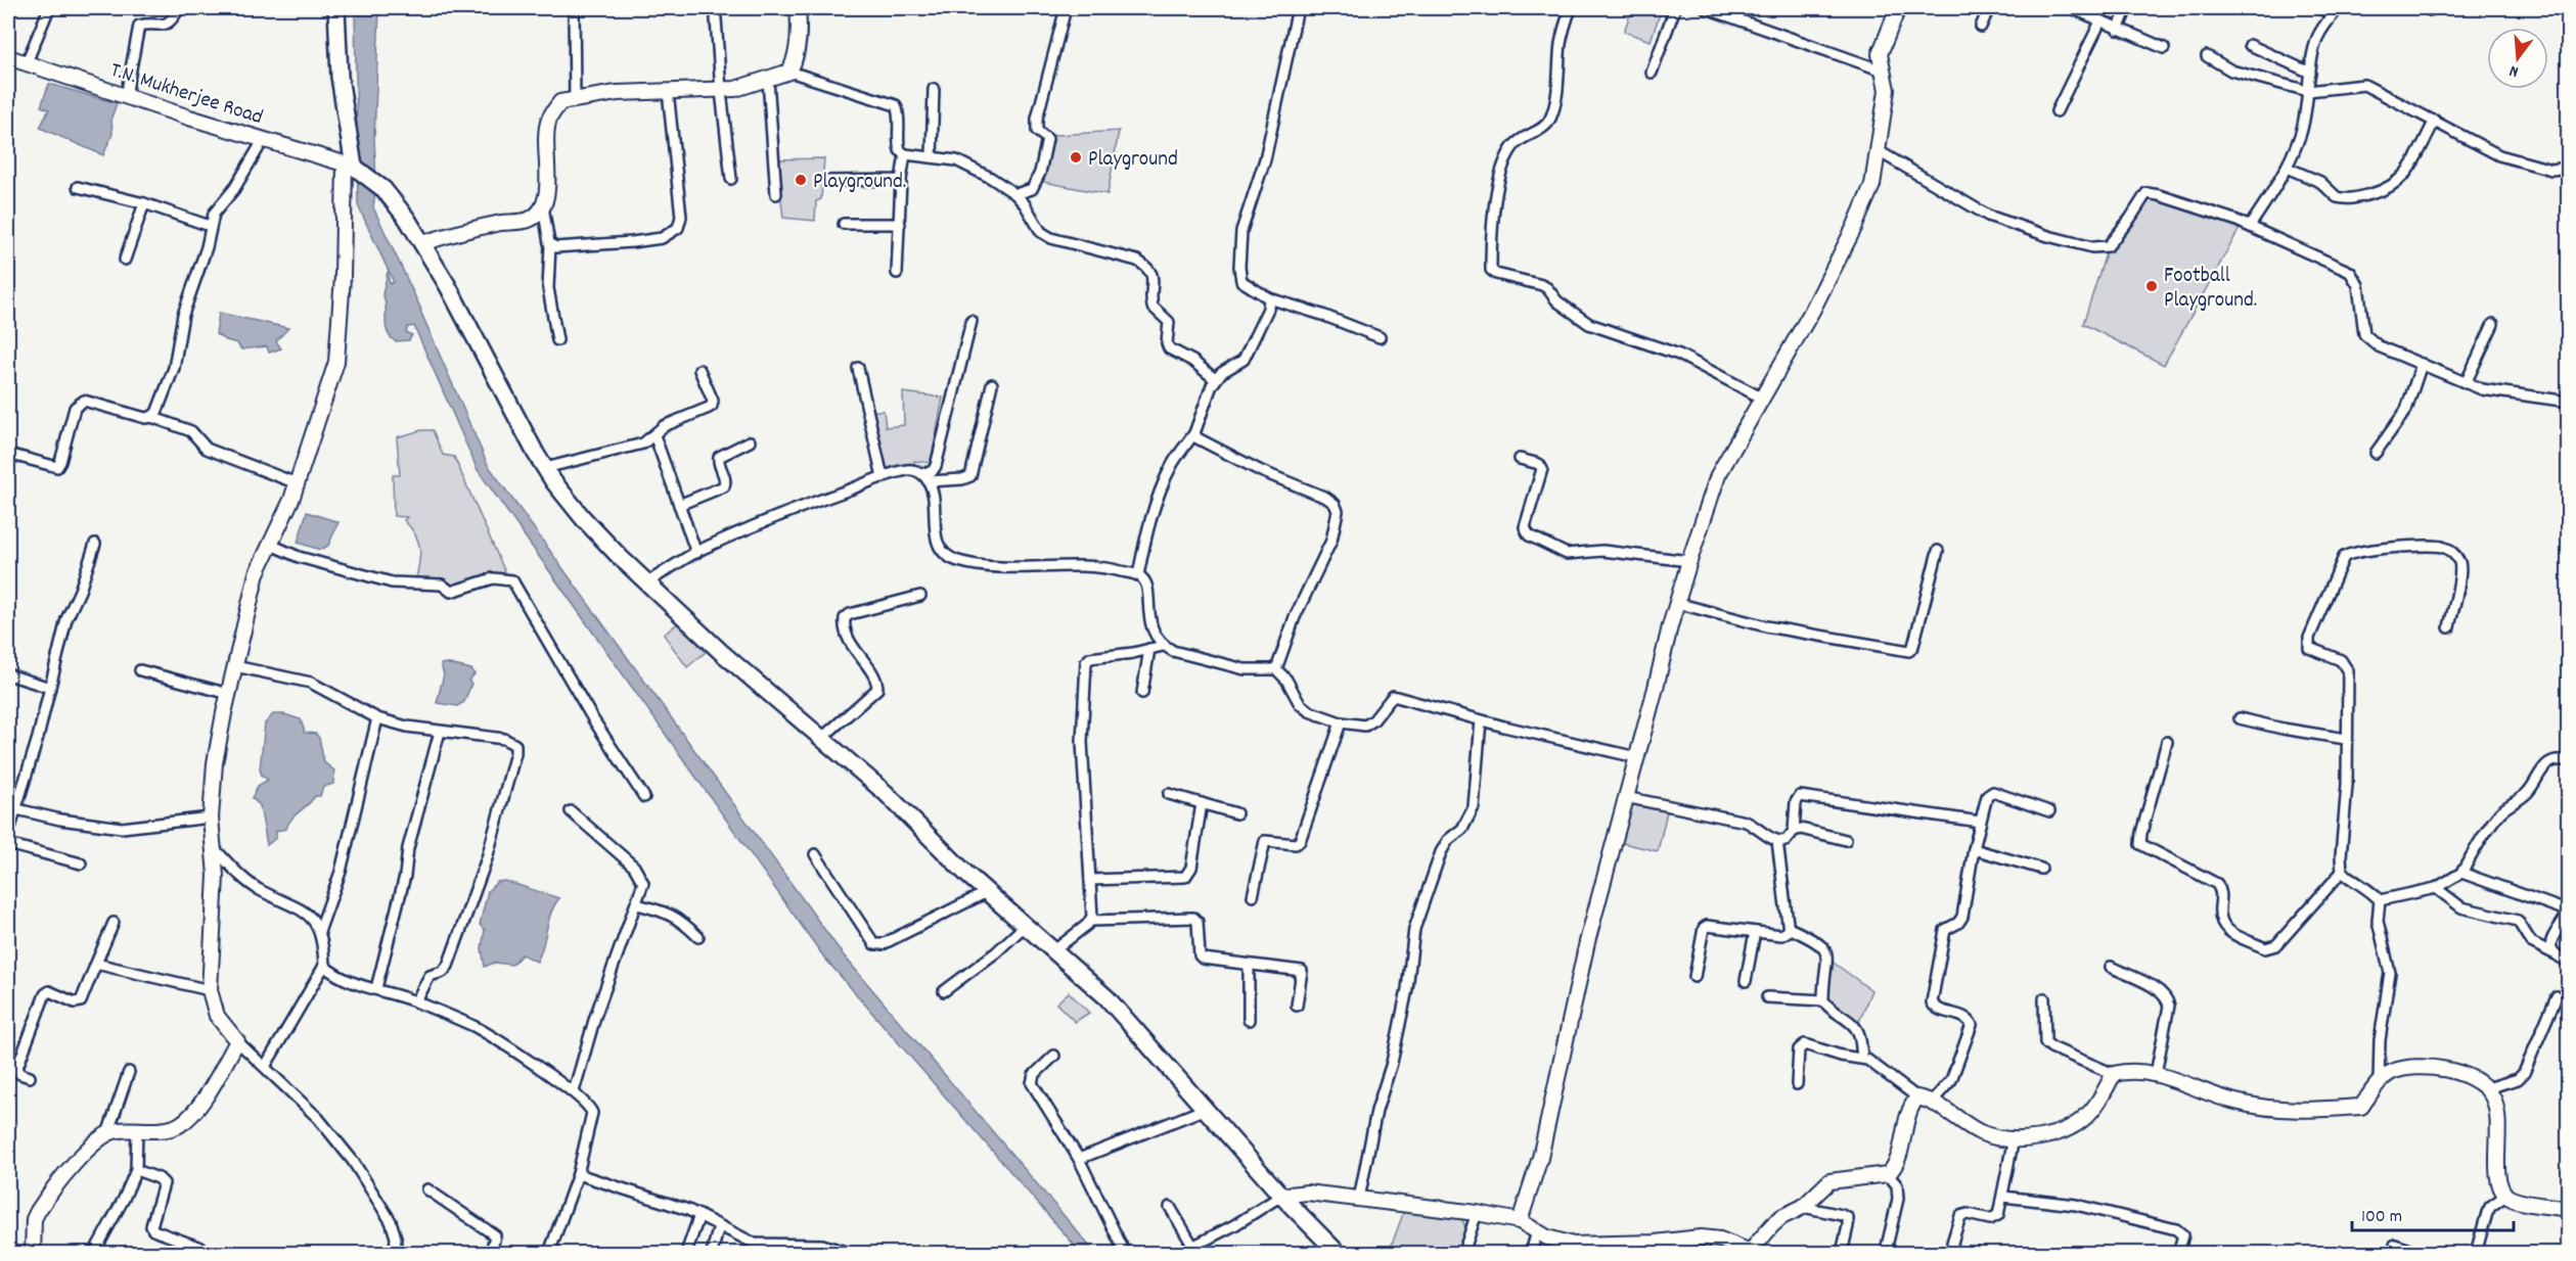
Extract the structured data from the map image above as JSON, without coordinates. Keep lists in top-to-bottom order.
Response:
{
  "streets": {
    "street": ["T.N. Mukherjee Road"]
  },
  "places": ["Playground", "Playground.", "Football Playground."],
  "scale_bar": "100 m",
  "north": "bottom"
}
